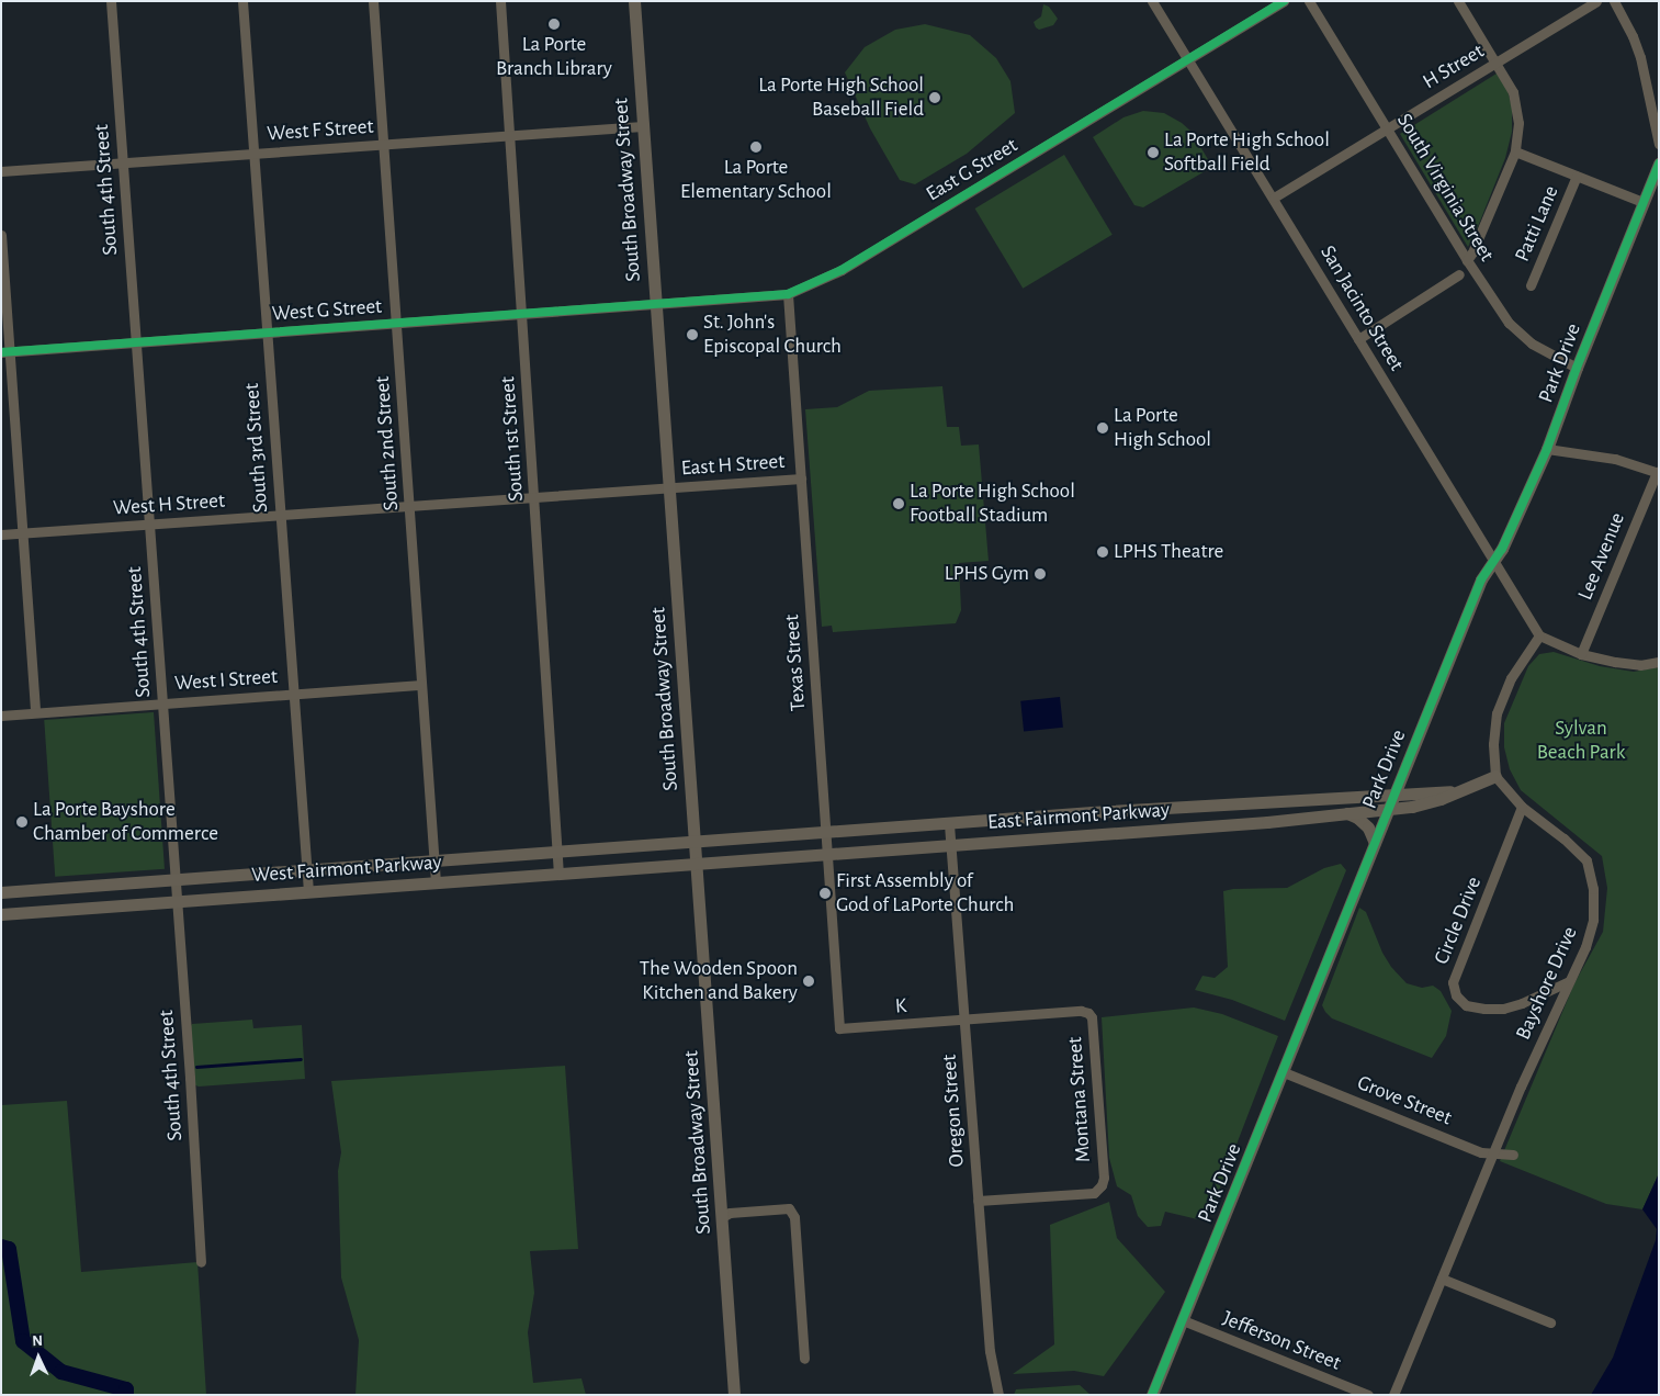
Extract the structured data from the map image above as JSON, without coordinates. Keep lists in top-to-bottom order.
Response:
{
  "streets": {
    "street": [
      "H Street",
      "West F Street",
      "East G Street",
      "South Virginia Street",
      "South 4th Street",
      "South Broadway Street",
      "Patti Lane",
      "San Jacinto Street",
      "West G Street",
      "Park Drive",
      "South 1st Street",
      "South 2nd Street",
      "South 3rd Street",
      "East H Street",
      "West H Street",
      "Lee Avenue",
      "Texas Street",
      "West I Street",
      "East Fairmont Parkway",
      "West Fairmont Parkway",
      "Circle Drive",
      "Bayshore Drive",
      "K",
      "Montana Street",
      "Grove Street",
      "Oregon Street",
      "Jefferson Street"
    ]
  },
  "crossings": [
    ["H Street", "South Virginia Street"],
    ["H Street", "San Jacinto Street"],
    ["West F Street", "South 4th Street"],
    ["West F Street", "South Broadway Street"],
    ["West F Street", "South 1st Street"],
    ["West F Street", "South 2nd Street"],
    ["West F Street", "South 3rd Street"],
    ["East G Street", "South Broadway Street"],
    ["East G Street", "San Jacinto Street"],
    ["East G Street", "West G Street"],
    ["East G Street", "Texas Street"],
    ["South Virginia Street", "Park Drive"],
    ["South 4th Street", "West G Street"],
    ["South 4th Street", "West H Street"],
    ["South 4th Street", "West I Street"],
    ["South 4th Street", "West Fairmont Parkway"],
    ["South Broadway Street", "West G Street"],
    ["South Broadway Street", "East H Street"],
    ["South Broadway Street", "West H Street"],
    ["South Broadway Street", "East Fairmont Parkway"],
    ["South Broadway Street", "West Fairmont Parkway"],
    ["San Jacinto Street", "Park Drive"],
    ["West G Street", "South 1st Street"],
    ["West G Street", "South 2nd Street"],
    ["West G Street", "South 3rd Street"],
    ["Park Drive", "East Fairmont Parkway"],
    ["Park Drive", "Grove Street"],
    ["Park Drive", "Jefferson Street"],
    ["South 1st Street", "West H Street"],
    ["South 1st Street", "West Fairmont Parkway"],
    ["South 2nd Street", "West H Street"],
    ["South 2nd Street", "West I Street"],
    ["South 2nd Street", "West Fairmont Parkway"],
    ["South 3rd Street", "West H Street"],
    ["South 3rd Street", "West I Street"],
    ["South 3rd Street", "West Fairmont Parkway"],
    ["East H Street", "West H Street"],
    ["East H Street", "Texas Street"],
    ["Texas Street", "East Fairmont Parkway"],
    ["Texas Street", "K"],
    ["East Fairmont Parkway", "West Fairmont Parkway"],
    ["East Fairmont Parkway", "Bayshore Drive"],
    ["East Fairmont Parkway", "Oregon Street"],
    ["Circle Drive", "Bayshore Drive"],
    ["Bayshore Drive", "Grove Street"],
    ["K", "Montana Street"],
    ["K", "Oregon Street"],
    ["Montana Street", "Oregon Street"]
  ],
  "parks": ["Sylvan Beach Park"],
  "places": [
    "La Porte Branch Library",
    "La Porte High School Baseball Field",
    "La Porte Elementary School",
    "La Porte High School Softball Field",
    "St. John's Episcopal Church",
    "La Porte High School",
    "La Porte High School Football Stadium",
    "LPHS Theatre",
    "LPHS Gym",
    "La Porte Bayshore Chamber of Commerce",
    "First Assembly of God of LaPorte Church",
    "The Wooden Spoon Kitchen and Bakery"
  ],
  "north": "top"
}
